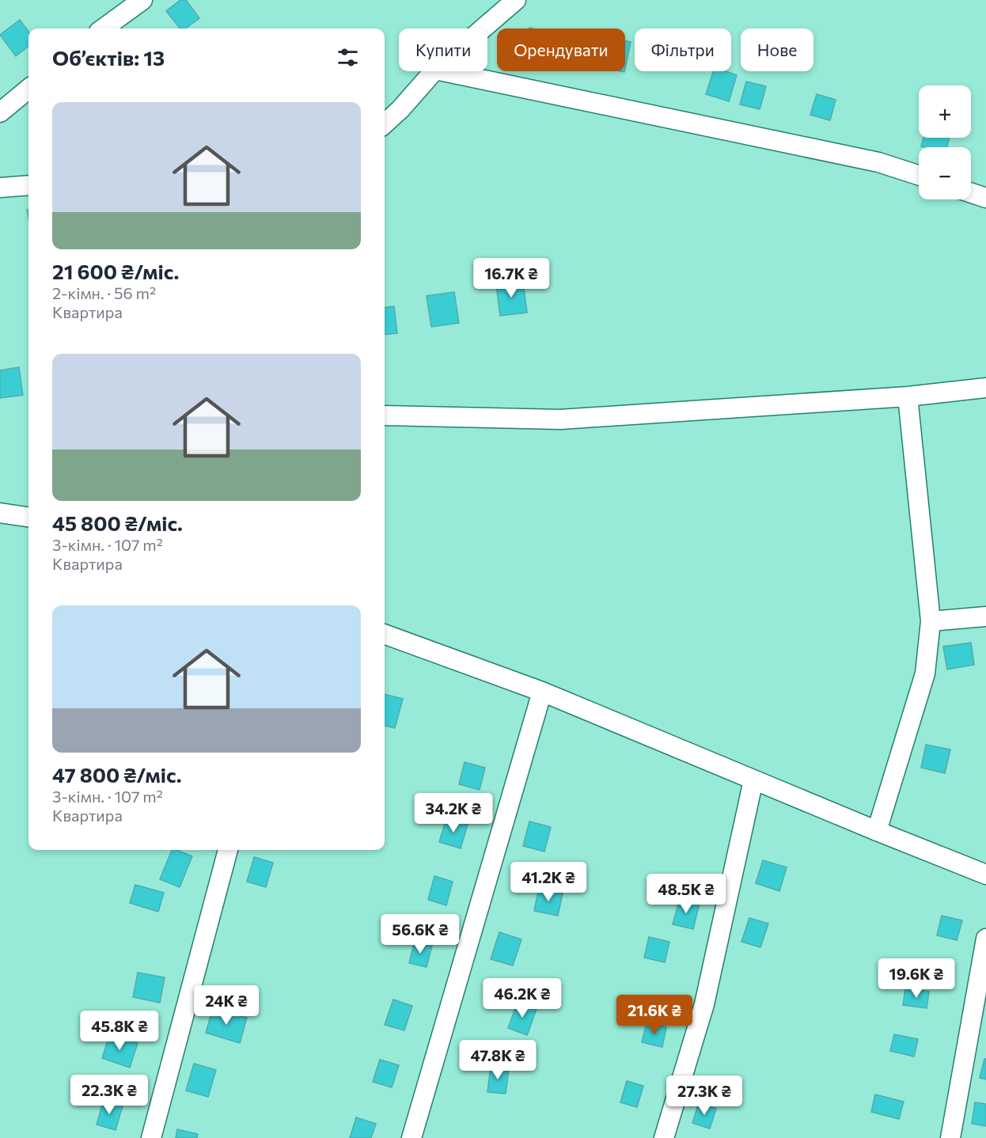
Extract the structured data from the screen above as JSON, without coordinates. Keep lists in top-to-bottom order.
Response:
{
  "page": {
    "chip": [
      "Купити",
      "Орендувати",
      "Фільтри",
      "Нове"
    ],
    "heading": "Об’єктів: 13",
    "map_buttons": ["+", "−"],
    "list": [
      {
        "name": "21 600 ₴/міс.",
        "note": "2-кімн. · 56 m² · Квартира"
      },
      {
        "name": "45 800 ₴/міс.",
        "note": "3-кімн. · 107 m² · Квартира"
      },
      {
        "name": "47 800 ₴/міс.",
        "note": "3-кімн. · 107 m² · Квартира"
      }
    ],
    "price": [
      "16.7K ₴",
      "34.2K ₴",
      "41.2K ₴",
      "48.5K ₴",
      "56.6K ₴",
      "19.6K ₴",
      "46.2K ₴",
      "24K ₴",
      "21.6K ₴",
      "45.8K ₴",
      "47.8K ₴",
      "22.3K ₴",
      "27.3K ₴"
    ]
  }
}
